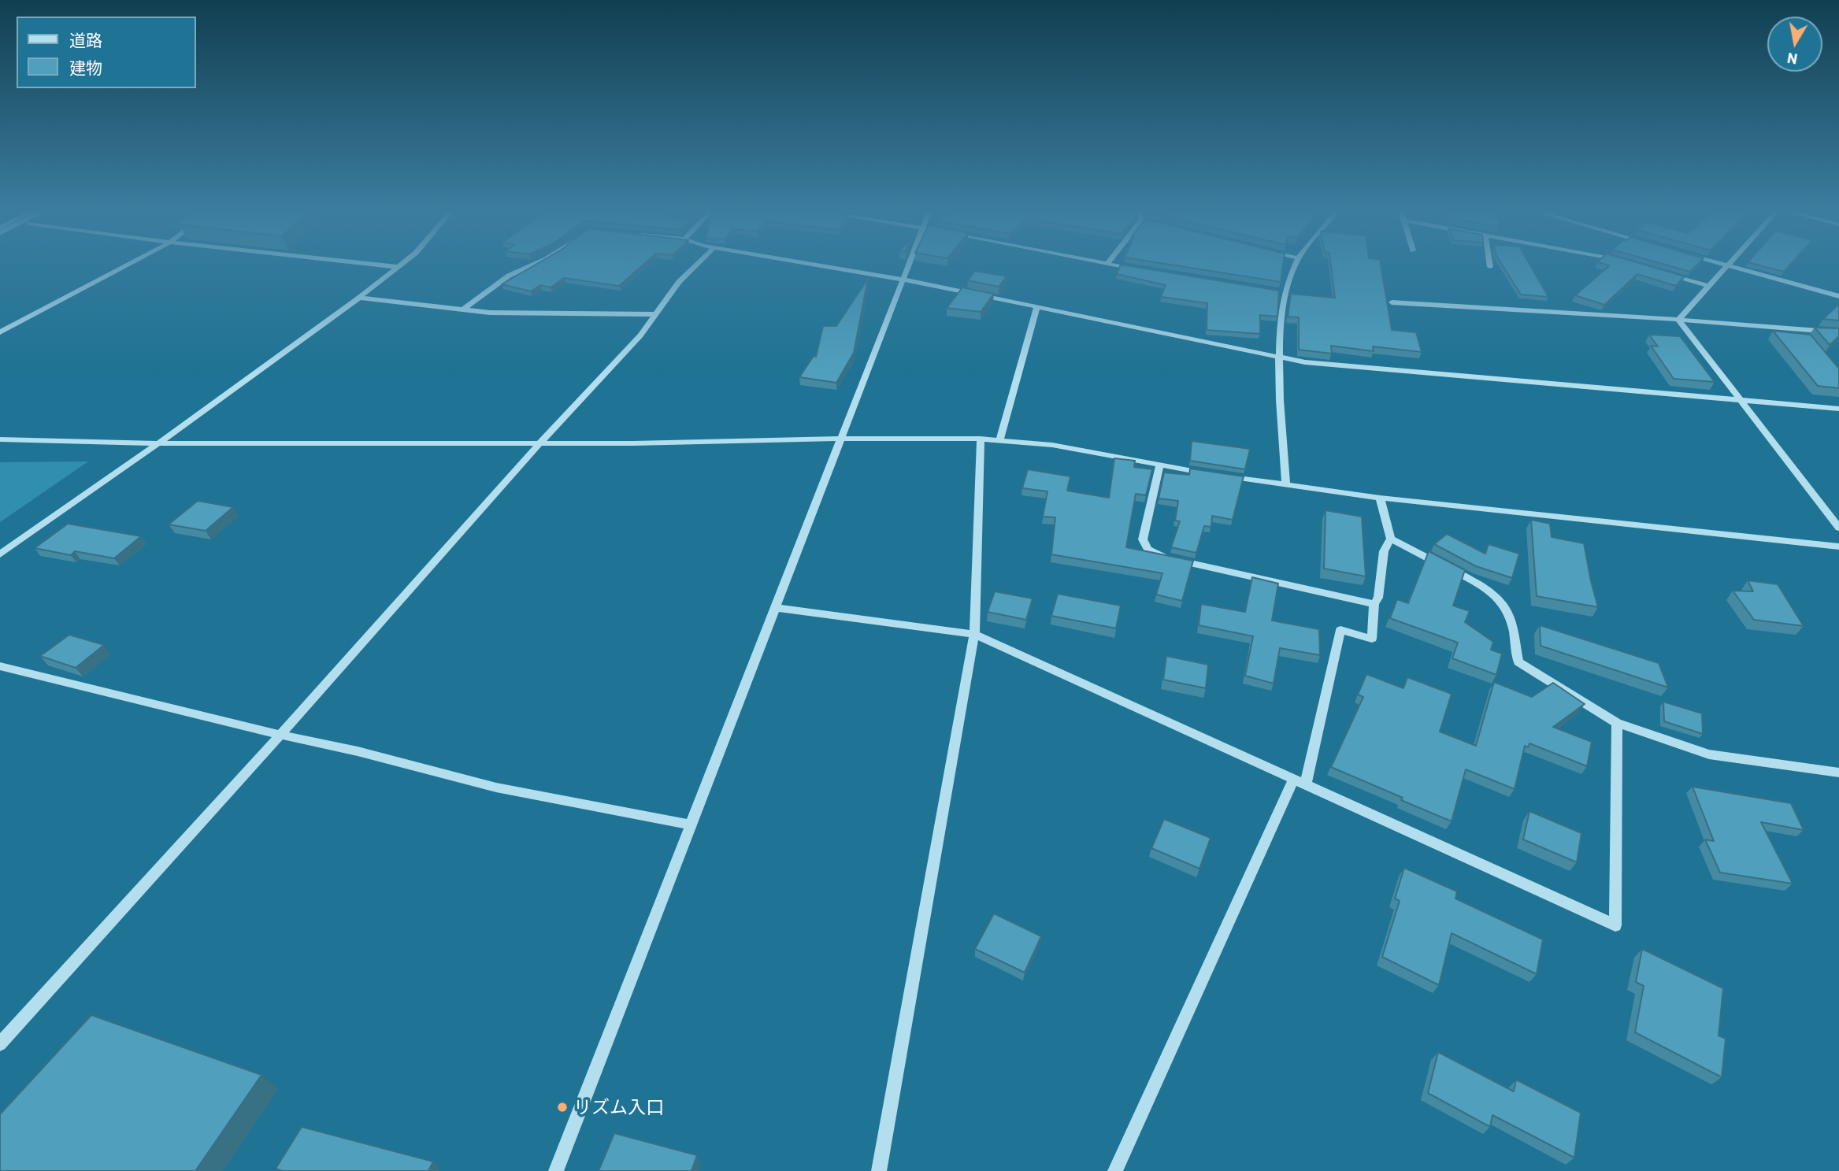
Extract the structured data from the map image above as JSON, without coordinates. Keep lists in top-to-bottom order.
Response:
{
  "places": ["リズム入口"],
  "legend": ["道路", "建物"],
  "north": "bottom"
}
